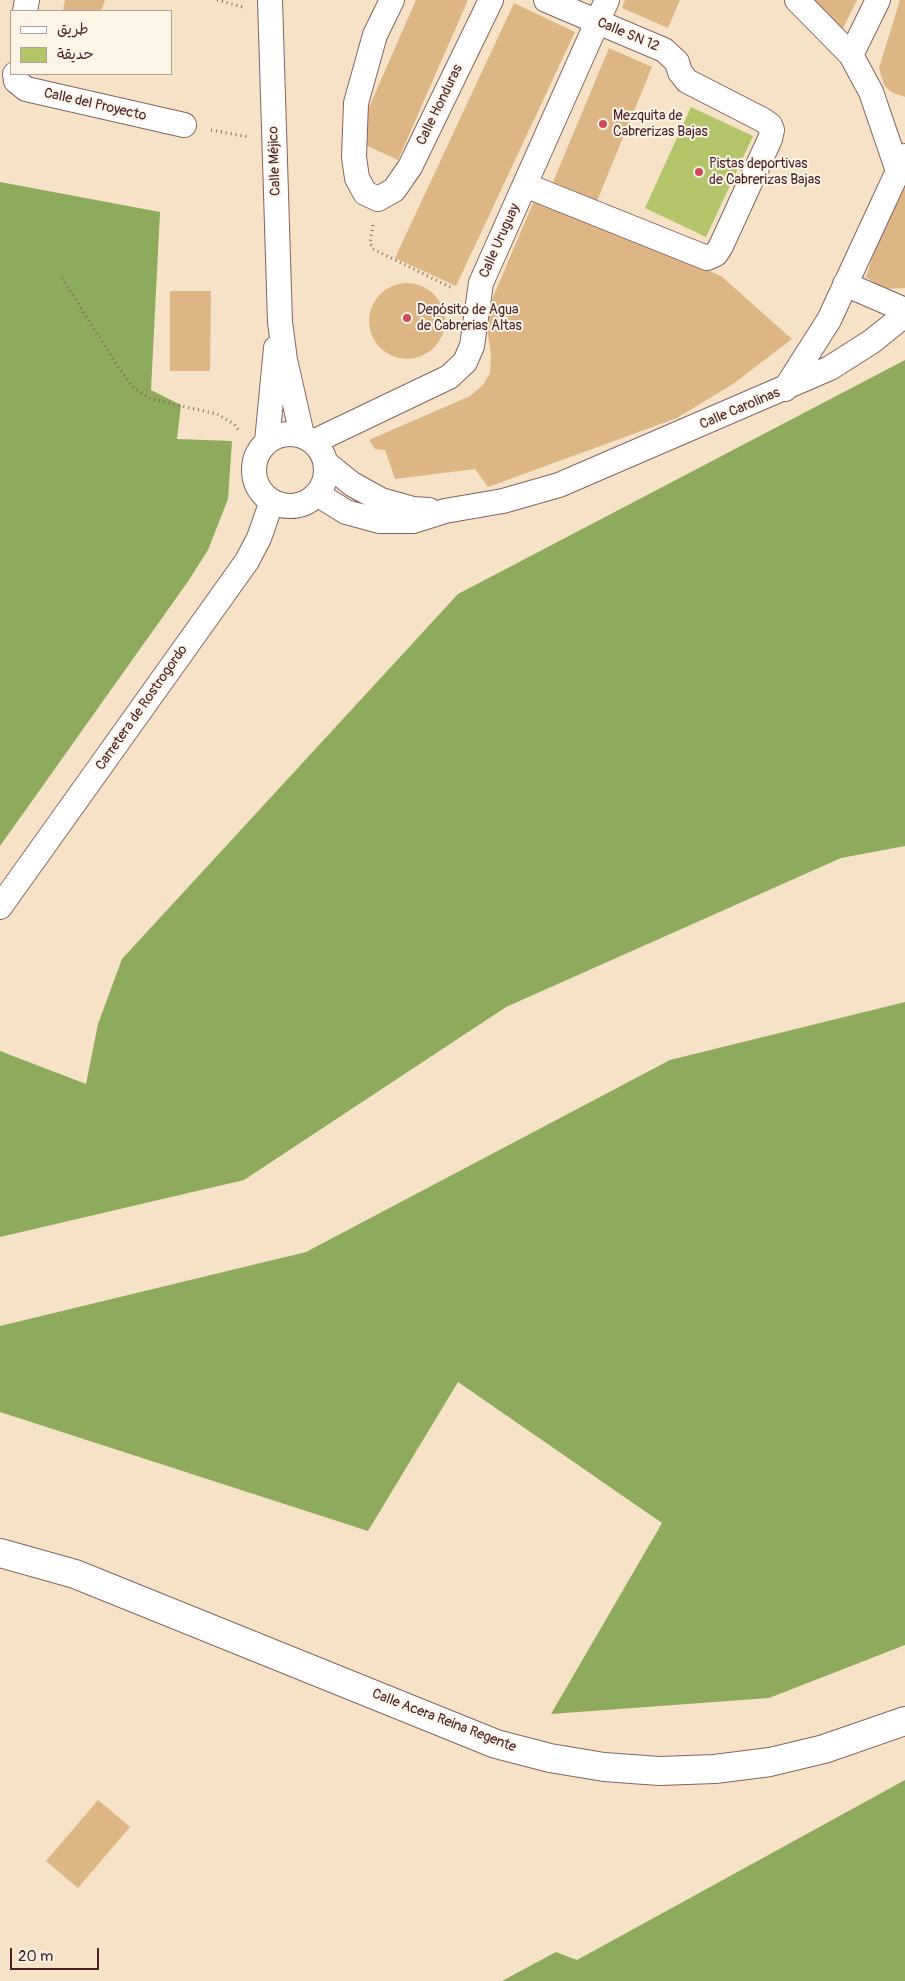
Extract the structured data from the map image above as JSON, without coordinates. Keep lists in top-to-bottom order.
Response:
{
  "streets": {
    "street": [
      "Calle SN 12",
      "Calle del Proyecto",
      "Calle Honduras",
      "Calle Méjico",
      "Calle Uruguay",
      "Calle Carolinas",
      "Carretera de Rostrogordo",
      "Calle Acera Reina Regente"
    ]
  },
  "crossings": [
    ["Calle SN 12", "Calle Uruguay"],
    ["Calle Méjico", "Calle Uruguay"],
    ["Calle Méjico", "Calle Carolinas"],
    ["Calle Méjico", "Carretera de Rostrogordo"],
    ["Calle Uruguay", "Calle Carolinas"],
    ["Calle Uruguay", "Carretera de Rostrogordo"],
    ["Calle Carolinas", "Carretera de Rostrogordo"]
  ],
  "places": ["Mezquita de Cabrerizas Bajas", "Pistas deportivas de Cabrerizas Bajas", "Depósito de Agua de Cabrerias Altas"],
  "legend": ["طريق", "حديقة"],
  "scale_bar": "20 m"
}
